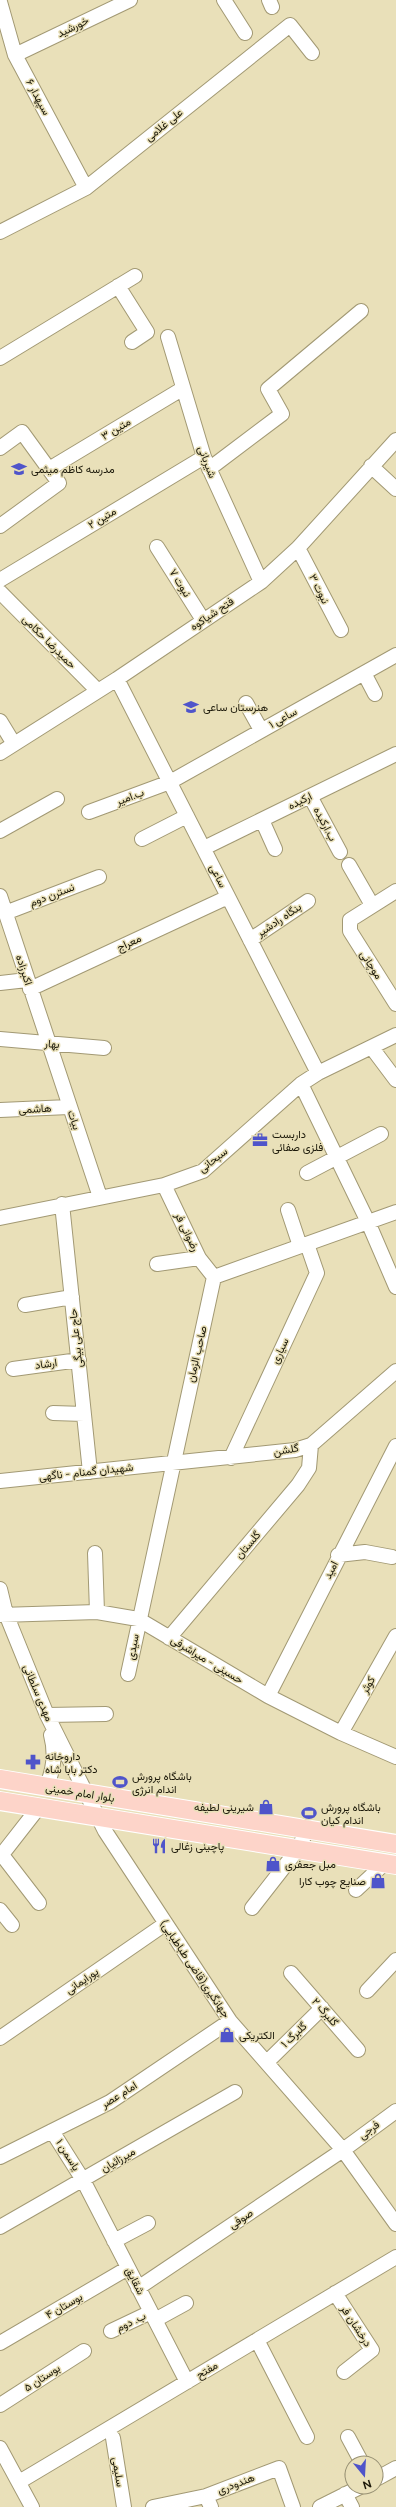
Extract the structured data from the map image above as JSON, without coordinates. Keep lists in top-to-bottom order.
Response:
{
  "streets": {
    "main road": ["بلوار امام خمینی"],
    "street": [
      "خورشید",
      "سپهدار ۶",
      "علی غلامی",
      "متین ۳",
      "شیربانی",
      "متین ۲",
      "نبوت ۷",
      "نبوت ۳",
      "فتح شیاکوه",
      "حمیدرضا حکامی",
      "ساعی ۱",
      "ب.امیر",
      "ارکیده",
      "ب.ارکیده",
      "ساعی",
      "نسترن دوم",
      "بنگاه رادشیر",
      "معراج",
      "موچانی",
      "اکبرزاده",
      "بهار",
      "هاشمی",
      "بیات",
      "سبحانی",
      "رضوانی فر",
      "حاج علی بیگی",
      "سیاری",
      "صاحب الزمان",
      "ارشاد",
      "گلشن",
      "شهیدان گمنام - ناگهی",
      "گلستان",
      "امید",
      "سیدی",
      "حسینی - میراشرفی",
      "کوثر",
      "مهدی سلطانی",
      "جهانگیری(قاضی طباطبایی)",
      "پورایمانی",
      "گلبرگ ۲",
      "گلبرگ ۱",
      "امام عصر",
      "فرجی",
      "یاسمن ۱",
      "میرزائیان",
      "صوفی",
      "شقایق",
      "بوستان ۴",
      "ب. دوم",
      "درخشان فر",
      "مفتح",
      "بوستان ۵",
      "سلیمی",
      "هندودری"
    ]
  },
  "crossings": [
    ["خورشید", "سپهدار ۶"],
    ["سپهدار ۶", "علی غلامی"],
    ["متین ۳", "شیربانی"],
    ["شیربانی", "متین ۲"],
    ["شیربانی", "فتح شیاکوه"],
    ["نبوت ۷", "فتح شیاکوه"],
    ["نبوت ۳", "فتح شیاکوه"],
    ["فتح شیاکوه", "حمیدرضا حکامی"],
    ["فتح شیاکوه", "ساعی"],
    ["ساعی ۱", "ب.امیر"],
    ["ساعی ۱", "ساعی"],
    ["ب.امیر", "ساعی"],
    ["ارکیده", "ب.ارکیده"],
    ["ارکیده", "ساعی"],
    ["ساعی", "بنگاه رادشیر"],
    ["ساعی", "معراج"],
    ["ساعی", "سبحانی"],
    ["نسترن دوم", "اکبرزاده"],
    ["معراج", "اکبرزاده"],
    ["اکبرزاده", "بهار"],
    ["اکبرزاده", "بیات"],
    ["بهار", "بیات"],
    ["هاشمی", "بیات"],
    ["بیات", "سبحانی"],
    ["سبحانی", "رضوانی فر"],
    ["سبحانی", "حاج علی بیگی"],
    ["رضوانی فر", "صاحب الزمان"],
    ["حاج علی بیگی", "ارشاد"],
    ["حاج علی بیگی", "شهیدان گمنام - ناگهی"],
    ["سیاری", "گلشن"],
    ["صاحب الزمان", "گلشن"],
    ["صاحب الزمان", "شهیدان گمنام - ناگهی"],
    ["صاحب الزمان", "سیدی"],
    ["صاحب الزمان", "حسینی - میراشرفی"],
    ["گلشن", "شهیدان گمنام - ناگهی"],
    ["گلشن", "گلستان"],
    ["گلستان", "حسینی - میراشرفی"],
    ["امید", "حسینی - میراشرفی"],
    ["سیدی", "حسینی - میراشرفی"],
    ["حسینی - میراشرفی", "کوثر"],
    ["حسینی - میراشرفی", "مهدی سلطانی"],
    ["مهدی سلطانی", "بلوار امام خمینی"],
    ["مهدی سلطانی", "جهانگیری(قاضی طباطبایی)"],
    ["بلوار امام خمینی", "جهانگیری(قاضی طباطبایی)"],
    ["جهانگیری(قاضی طباطبایی)", "پورایمانی"],
    ["جهانگیری(قاضی طباطبایی)", "گلبرگ ۱"],
    ["جهانگیری(قاضی طباطبایی)", "امام عصر"],
    ["جهانگیری(قاضی طباطبایی)", "فرجی"],
    ["جهانگیری(قاضی طباطبایی)", "صوفی"],
    ["گلبرگ ۲", "گلبرگ ۱"],
    ["امام عصر", "یاسمن ۱"],
    ["فرجی", "صوفی"],
    ["یاسمن ۱", "میرزائیان"],
    ["یاسمن ۱", "شقایق"],
    ["میرزائیان", "شقایق"],
    ["صوفی", "شقایق"],
    ["شقایق", "بوستان ۴"],
    ["شقایق", "ب. دوم"],
    ["شقایق", "مفتح"],
    ["درخشان فر", "مفتح"]
  ],
  "places": {
    "school or university": ["مدرسه كاظم ميثمى", "هنرستان ساعی"],
    "office": ["داربست فلزی صفائی"],
    "pharmacy": ["داروخانه دکتر بابا شاه"],
    "sports": ["باشگاه پرورش اندام انرژی", "باشگاه پرورش اندام کیان"],
    "shop": [
      "شیرینی لطیفه",
      "مبل جعفری",
      "صنایع چوب کارا",
      "الکتریکی"
    ],
    "restaurant": ["پاچینی زغالی"]
  },
  "north": "bottom"
}
